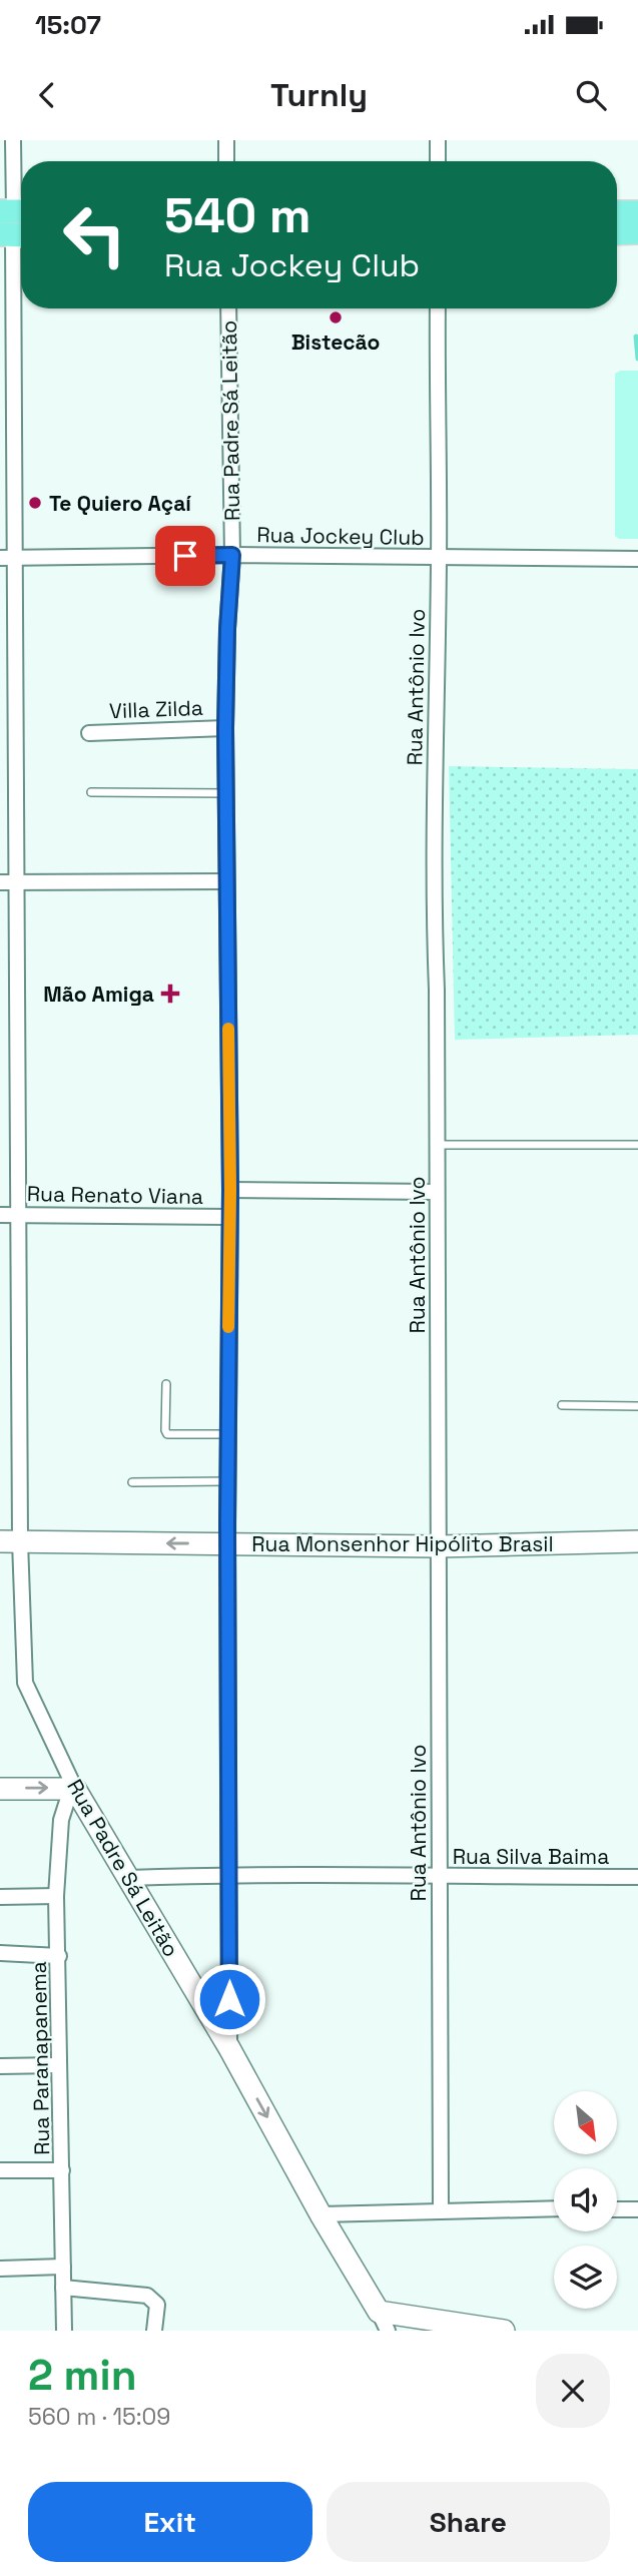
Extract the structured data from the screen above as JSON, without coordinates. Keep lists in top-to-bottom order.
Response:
{
  "streets": {
    "main road": ["Rua Padre Sá Leitão", "Rua Monsenhor Hipólito Brasil"],
    "street": [
      "Rua Jockey Club",
      "Rua Antônio Ivo",
      "Villa Zilda",
      "Rua Renato Viana",
      "Rua Silva Baima",
      "Rua Paranapanema"
    ]
  },
  "crossings": [
    ["Rua Padre Sá Leitão", "Rua Jockey Club"],
    ["Rua Padre Sá Leitão", "Villa Zilda"],
    ["Rua Padre Sá Leitão", "Rua Renato Viana"],
    ["Rua Padre Sá Leitão", "Rua Monsenhor Hipólito Brasil"],
    ["Rua Padre Sá Leitão", "Rua Silva Baima"],
    ["Rua Padre Sá Leitão", "Rua Paranapanema"],
    ["Rua Jockey Club", "Rua Antônio Ivo"],
    ["Rua Antônio Ivo", "Rua Monsenhor Hipólito Brasil"],
    ["Rua Antônio Ivo", "Rua Silva Baima"]
  ],
  "places": {
    "other": ["Bistecão", "Te Quiero Açaí"],
    "health": ["Mão Amiga"]
  },
  "north": "bottom right",
  "page": {
    "status": "15:07",
    "header": "Turnly",
    "turn": ["540 m", "Rua Jockey Club"],
    "heading": ["2 min", "560 m · 15:09"],
    "buttons": ["Exit", "Share"]
  }
}
